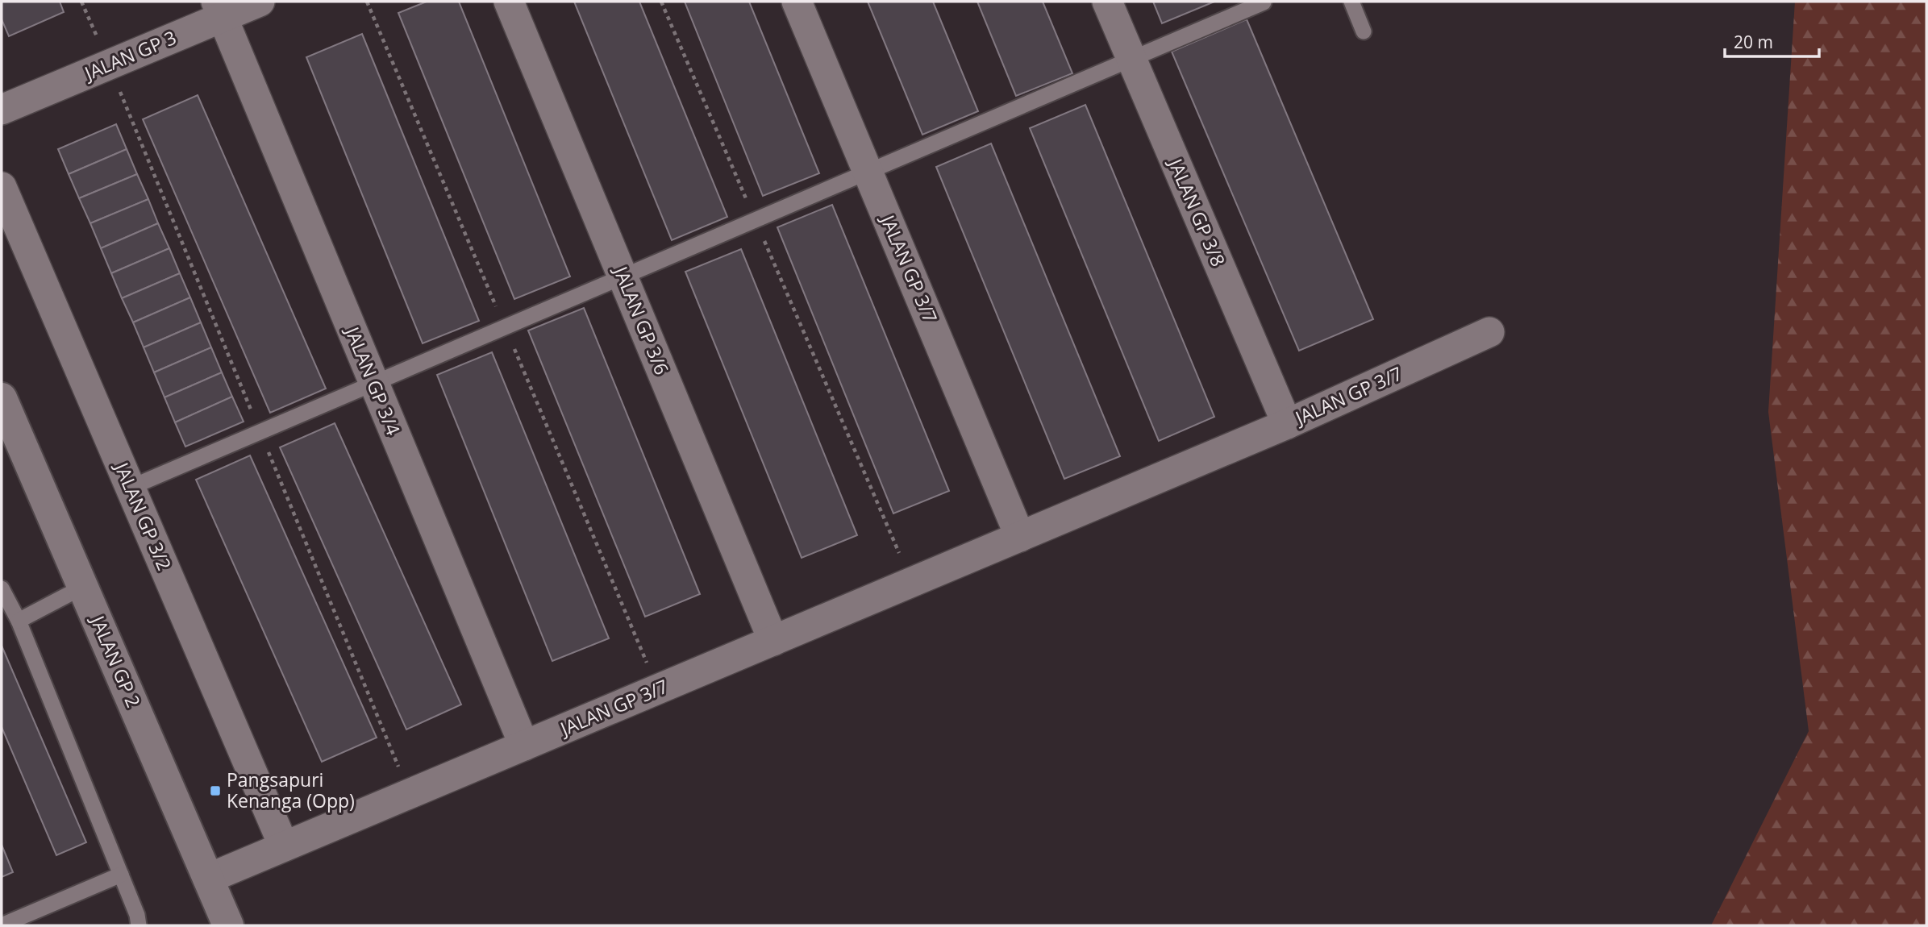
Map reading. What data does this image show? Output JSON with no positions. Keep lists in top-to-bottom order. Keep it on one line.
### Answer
{"streets":{"street":["JALAN GP 3","JALAN GP 3/8","JALAN GP 3/7","JALAN GP 3/6","JALAN GP 3/4","JALAN GP 3/2","JALAN GP 2"]},"crossings":[["JALAN GP 3","JALAN GP 3/4"],["JALAN GP 3/8","JALAN GP 3/7"],["JALAN GP 3/7","JALAN GP 3/6"],["JALAN GP 3/7","JALAN GP 3/4"],["JALAN GP 3/7","JALAN GP 3/2"],["JALAN GP 3/7","JALAN GP 2"]],"places":{"transit":["Pangsapuri Kenanga (Opp)"]},"scale_bar":"20 m"}
